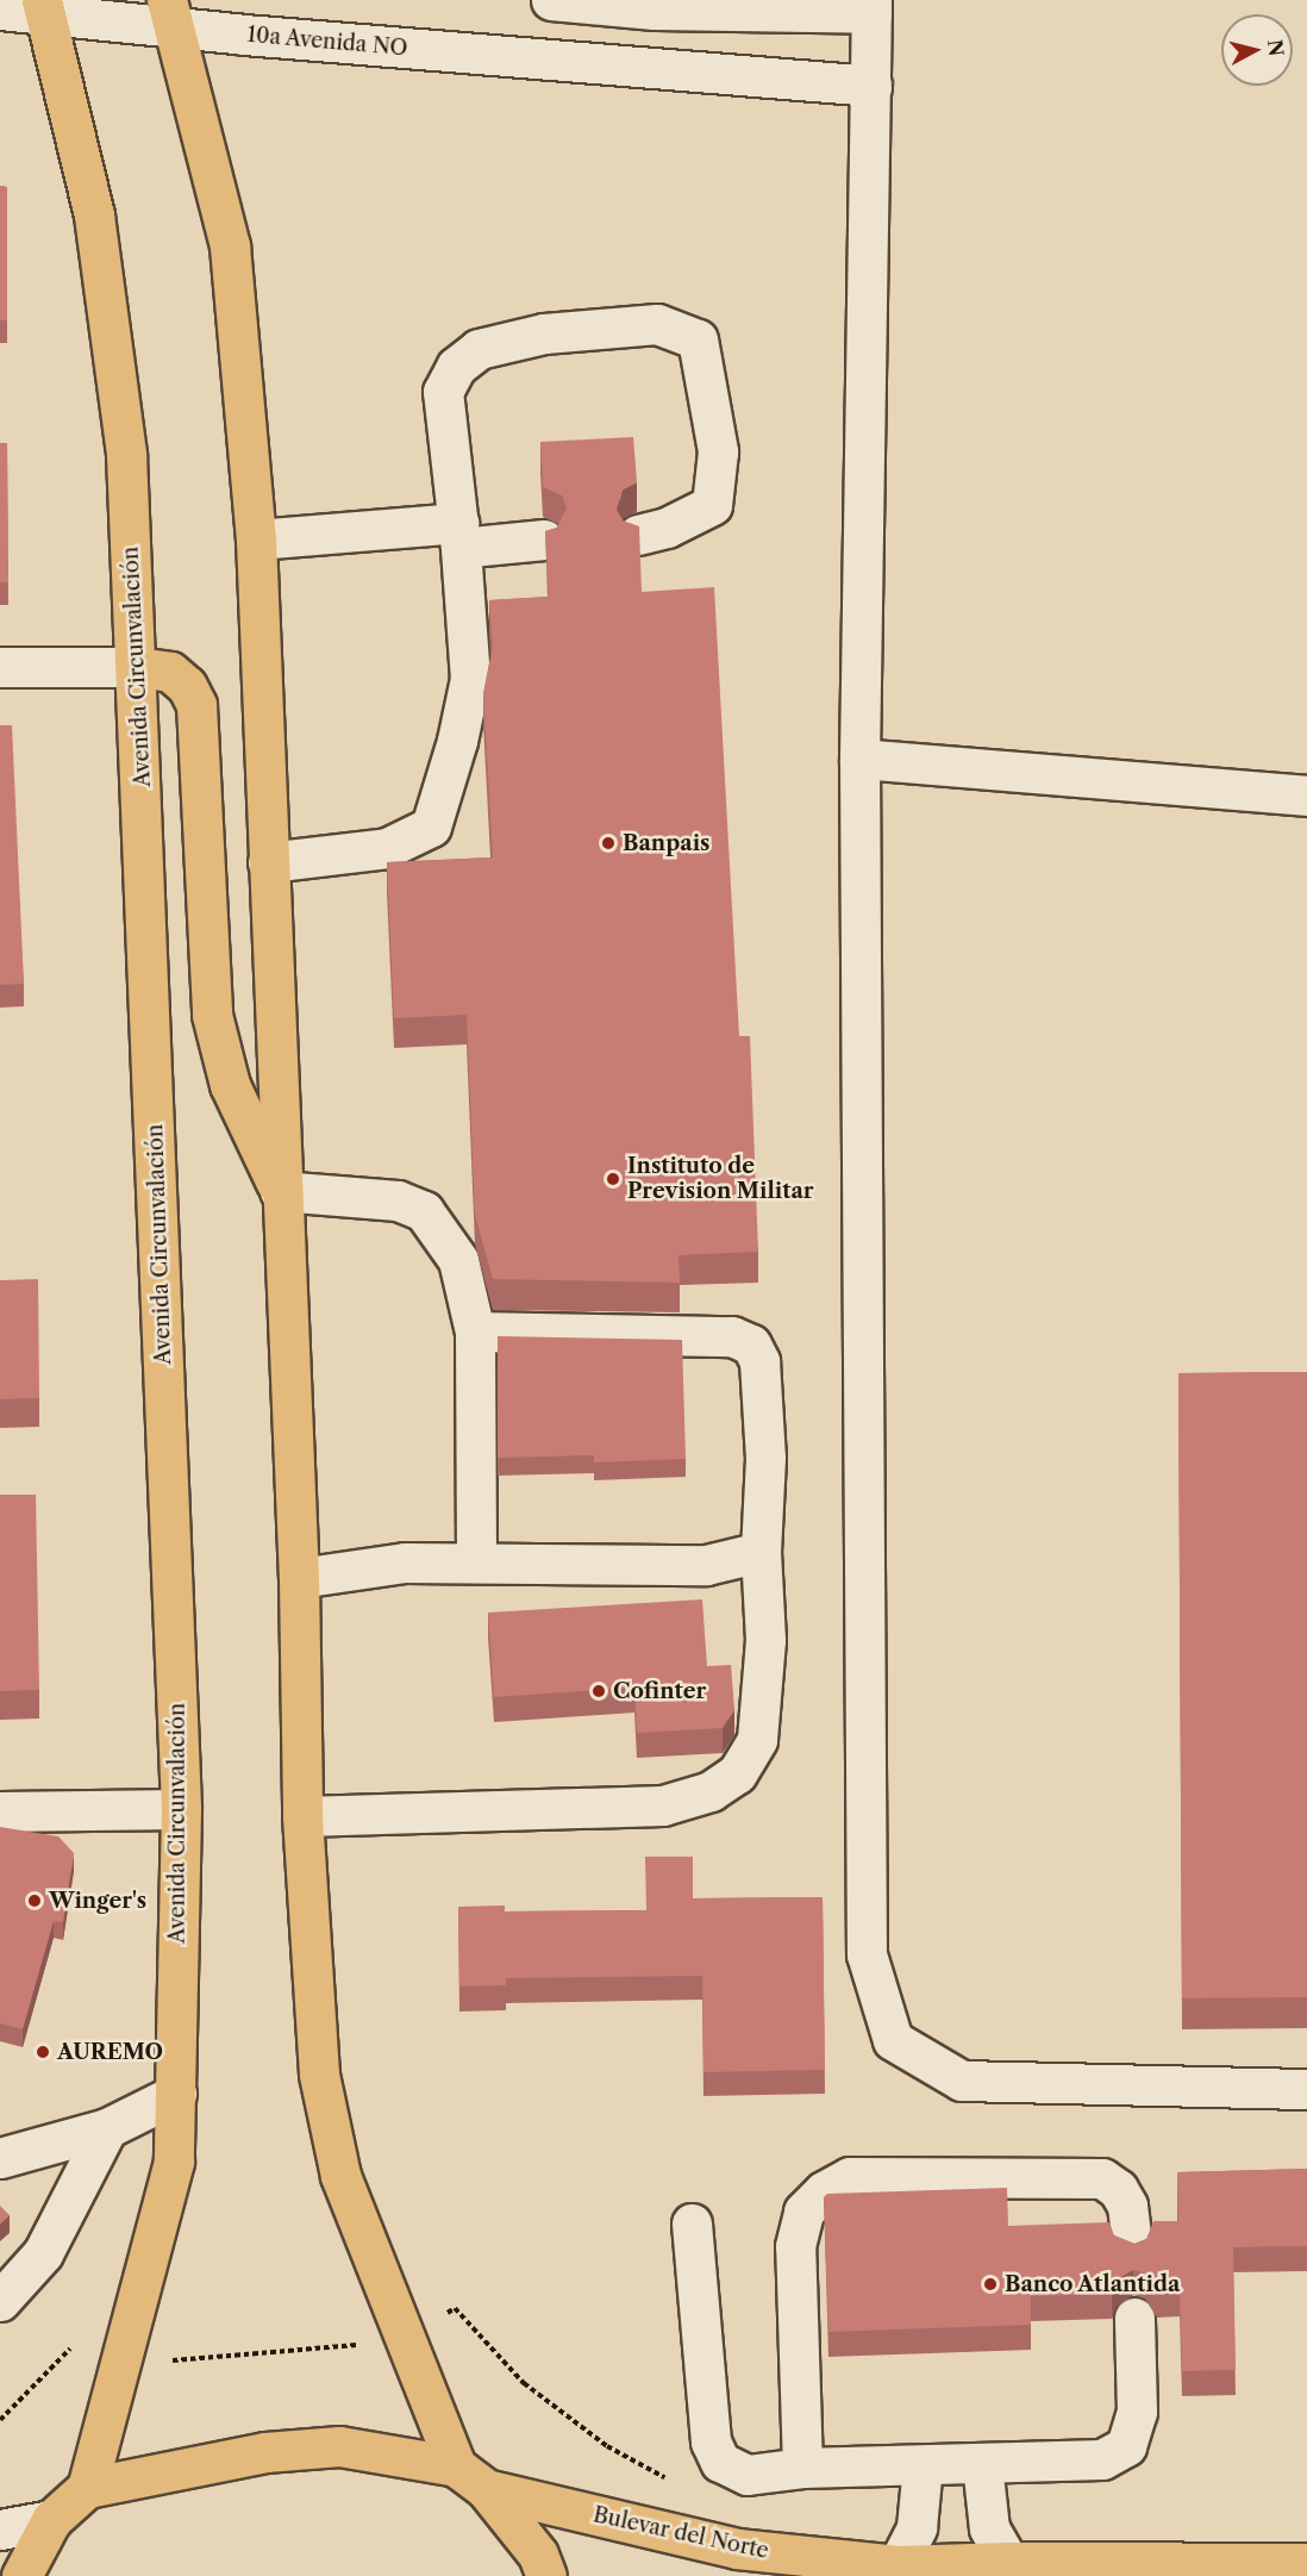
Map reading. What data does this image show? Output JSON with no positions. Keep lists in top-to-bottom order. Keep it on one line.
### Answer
{"streets":{"highway":["Avenida Circunvalación","Bulevar del Norte"],"street":["10a Avenida NO"]},"crossings":[["10a Avenida NO","Avenida Circunvalación"],["Avenida Circunvalación","Bulevar del Norte"]],"places":["Banpais","Instituto de Prevision Militar","Cofinter","Winger's","AUREMO","Banco Atlantida"],"north":"right"}
